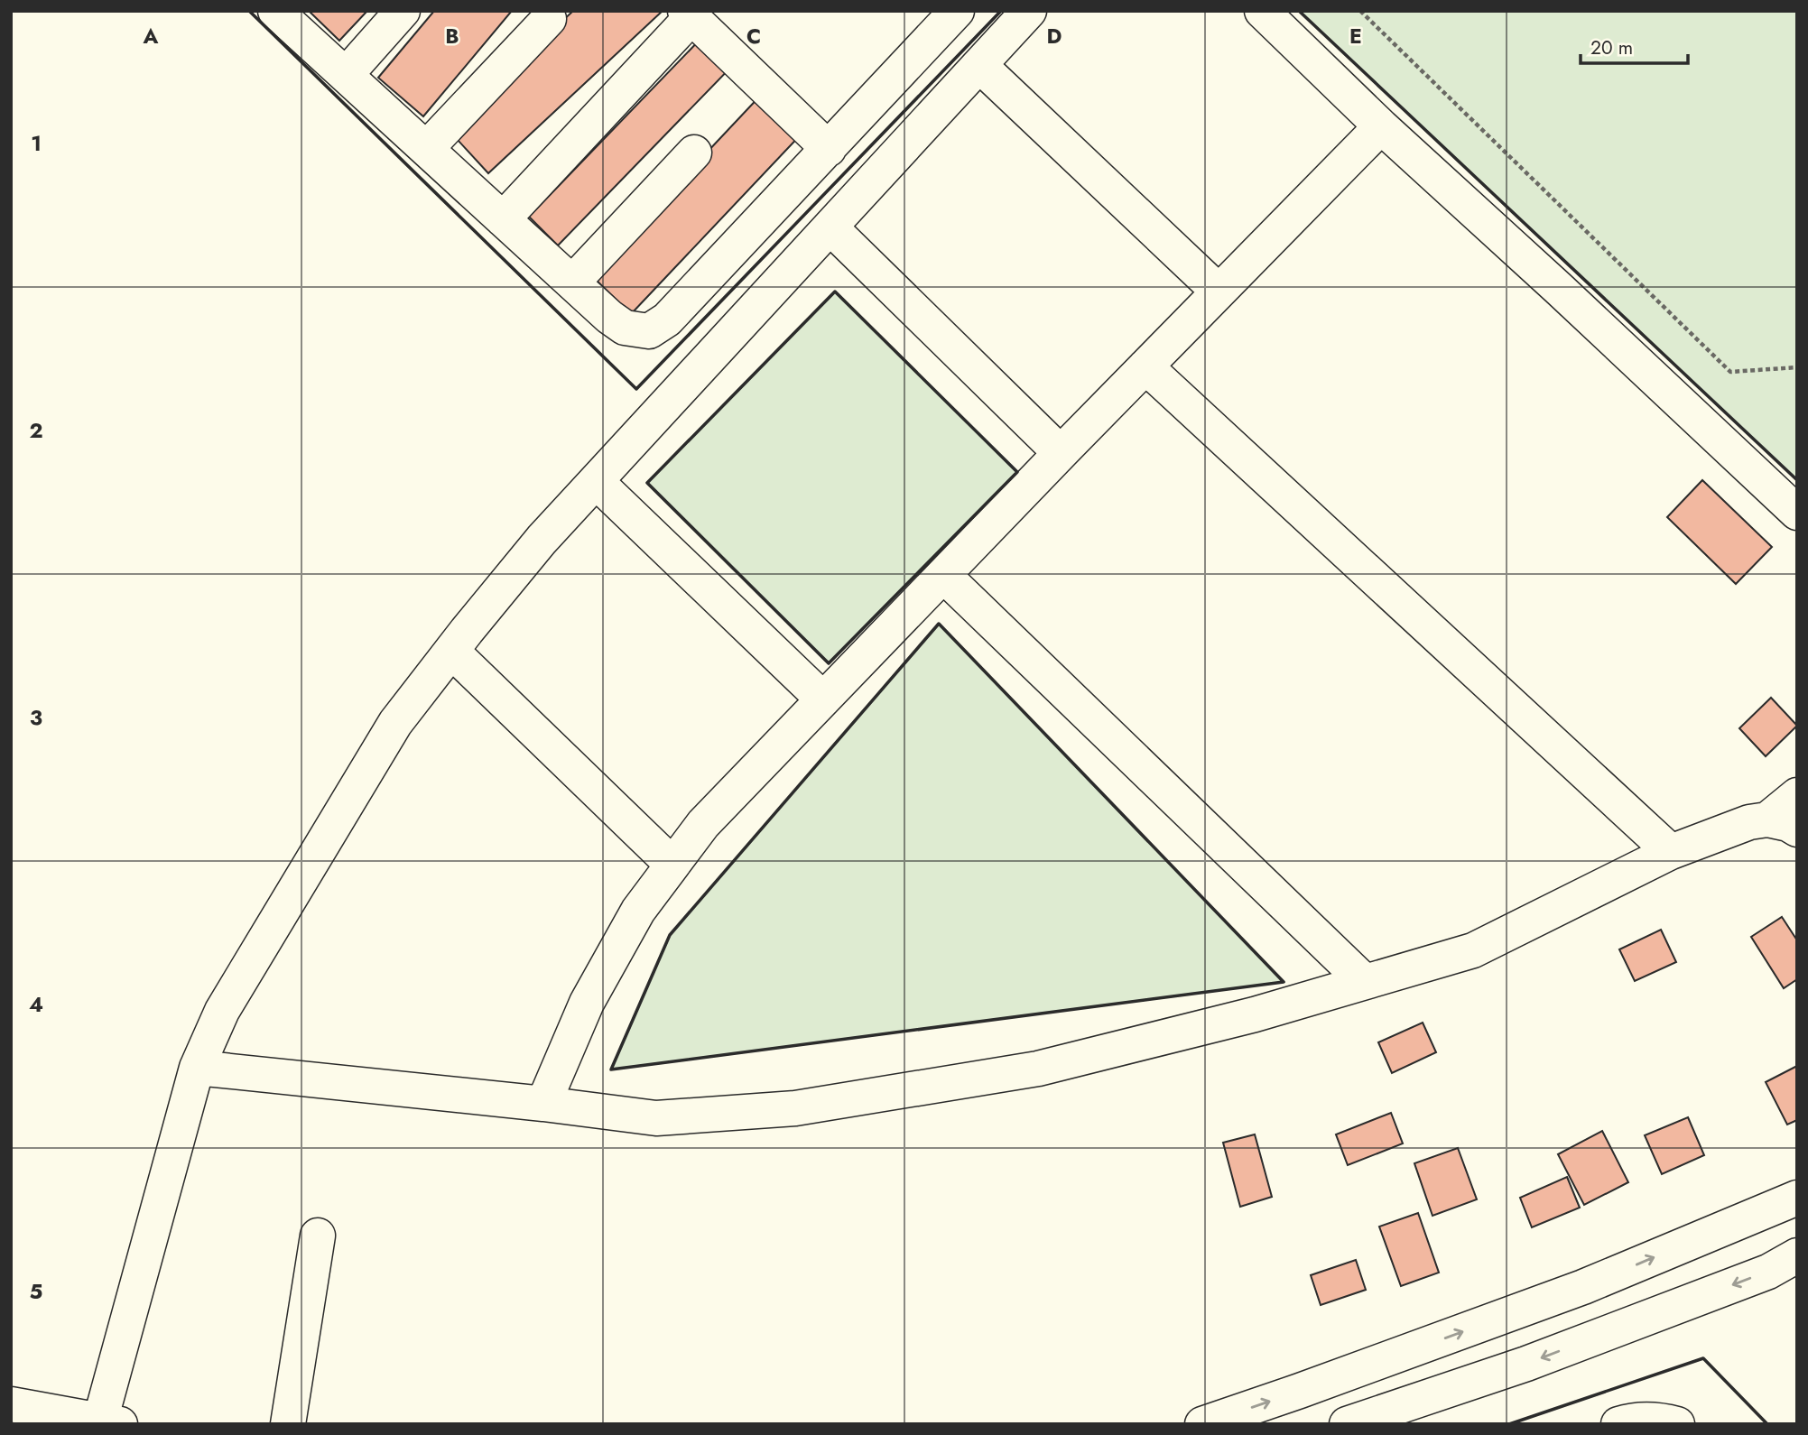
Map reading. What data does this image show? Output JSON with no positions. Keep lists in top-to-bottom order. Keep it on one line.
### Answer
{"scale_bar":"20 m","grid":{"columns":["A","B","C","D","E"],"rows":["1","2","3","4","5"]}}
